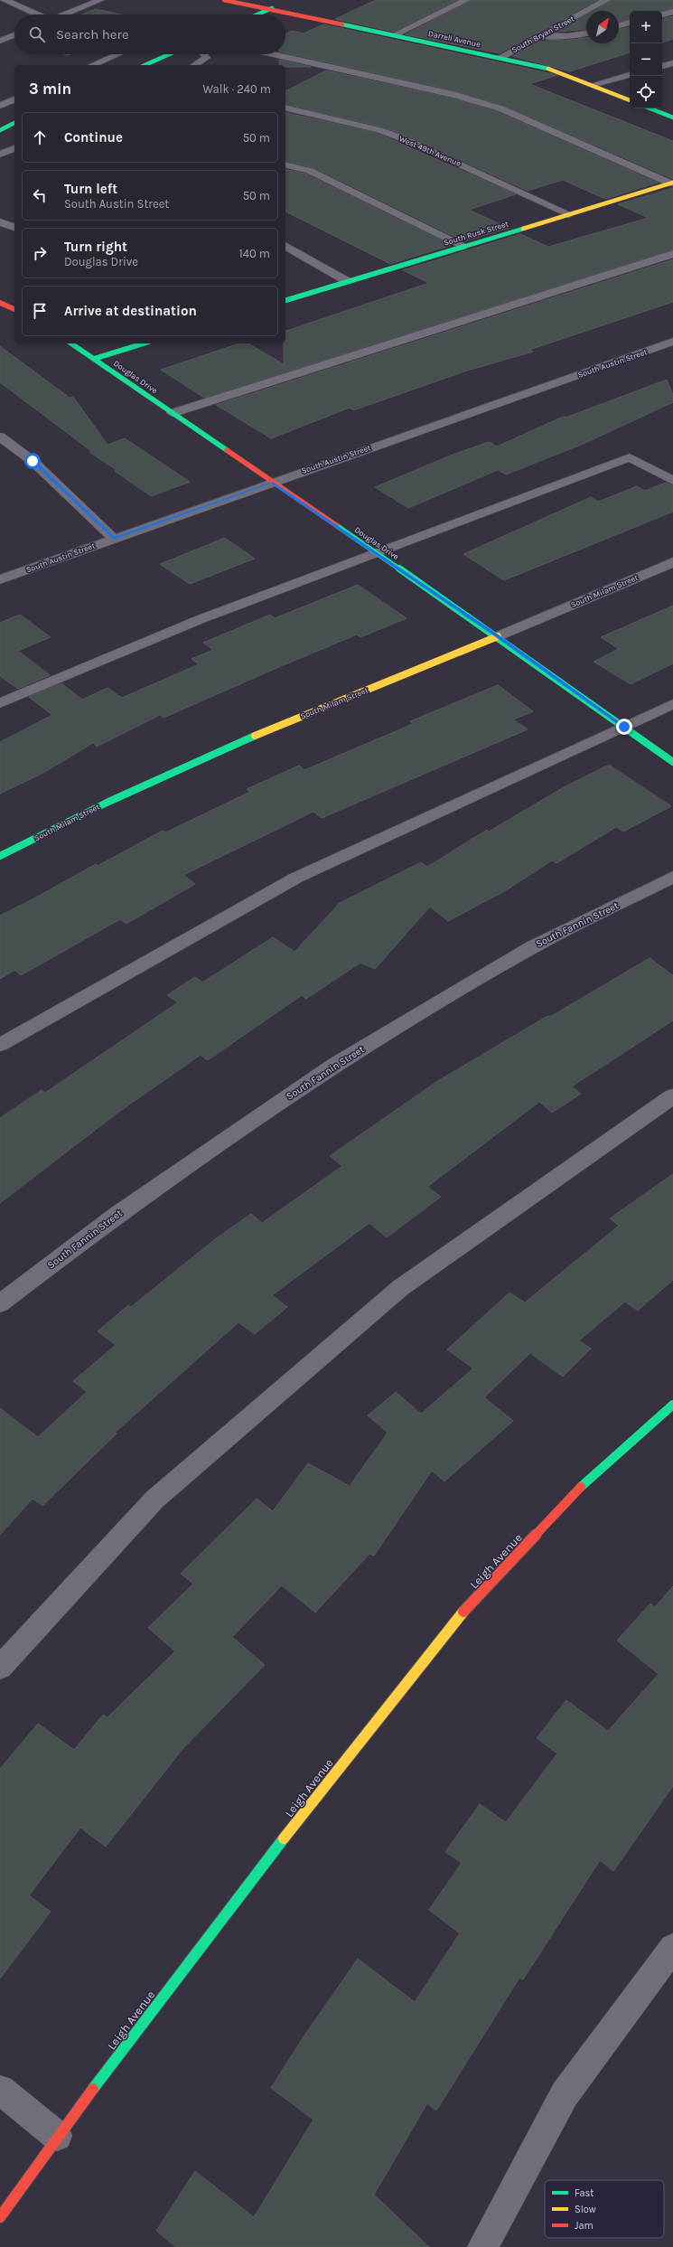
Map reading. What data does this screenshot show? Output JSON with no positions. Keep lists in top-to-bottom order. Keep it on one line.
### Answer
{"streets":{"street":["South Bryan Street","Darrell Avenue","West 49th Avenue","South Rusk Street","South Austin Street","Douglas Drive","South Milam Street","South Fannin Street","Leigh Avenue"]},"crossings":[["South Bryan Street","Darrell Avenue"],["West 49th Avenue","South Rusk Street"],["South Austin Street","Douglas Drive"],["Douglas Drive","South Milam Street"]],"legend":["Fast","Slow","Jam"],"north":"top right","page":{"map_buttons":["+","−"],"search":"Search here","heading":["3 min","Walk · 240 m"],"list":[["Continue","50 m"],["Turn left","South Austin Street","50 m"],["Turn right","Douglas Drive","140 m"],"Arrive at destination"]}}
